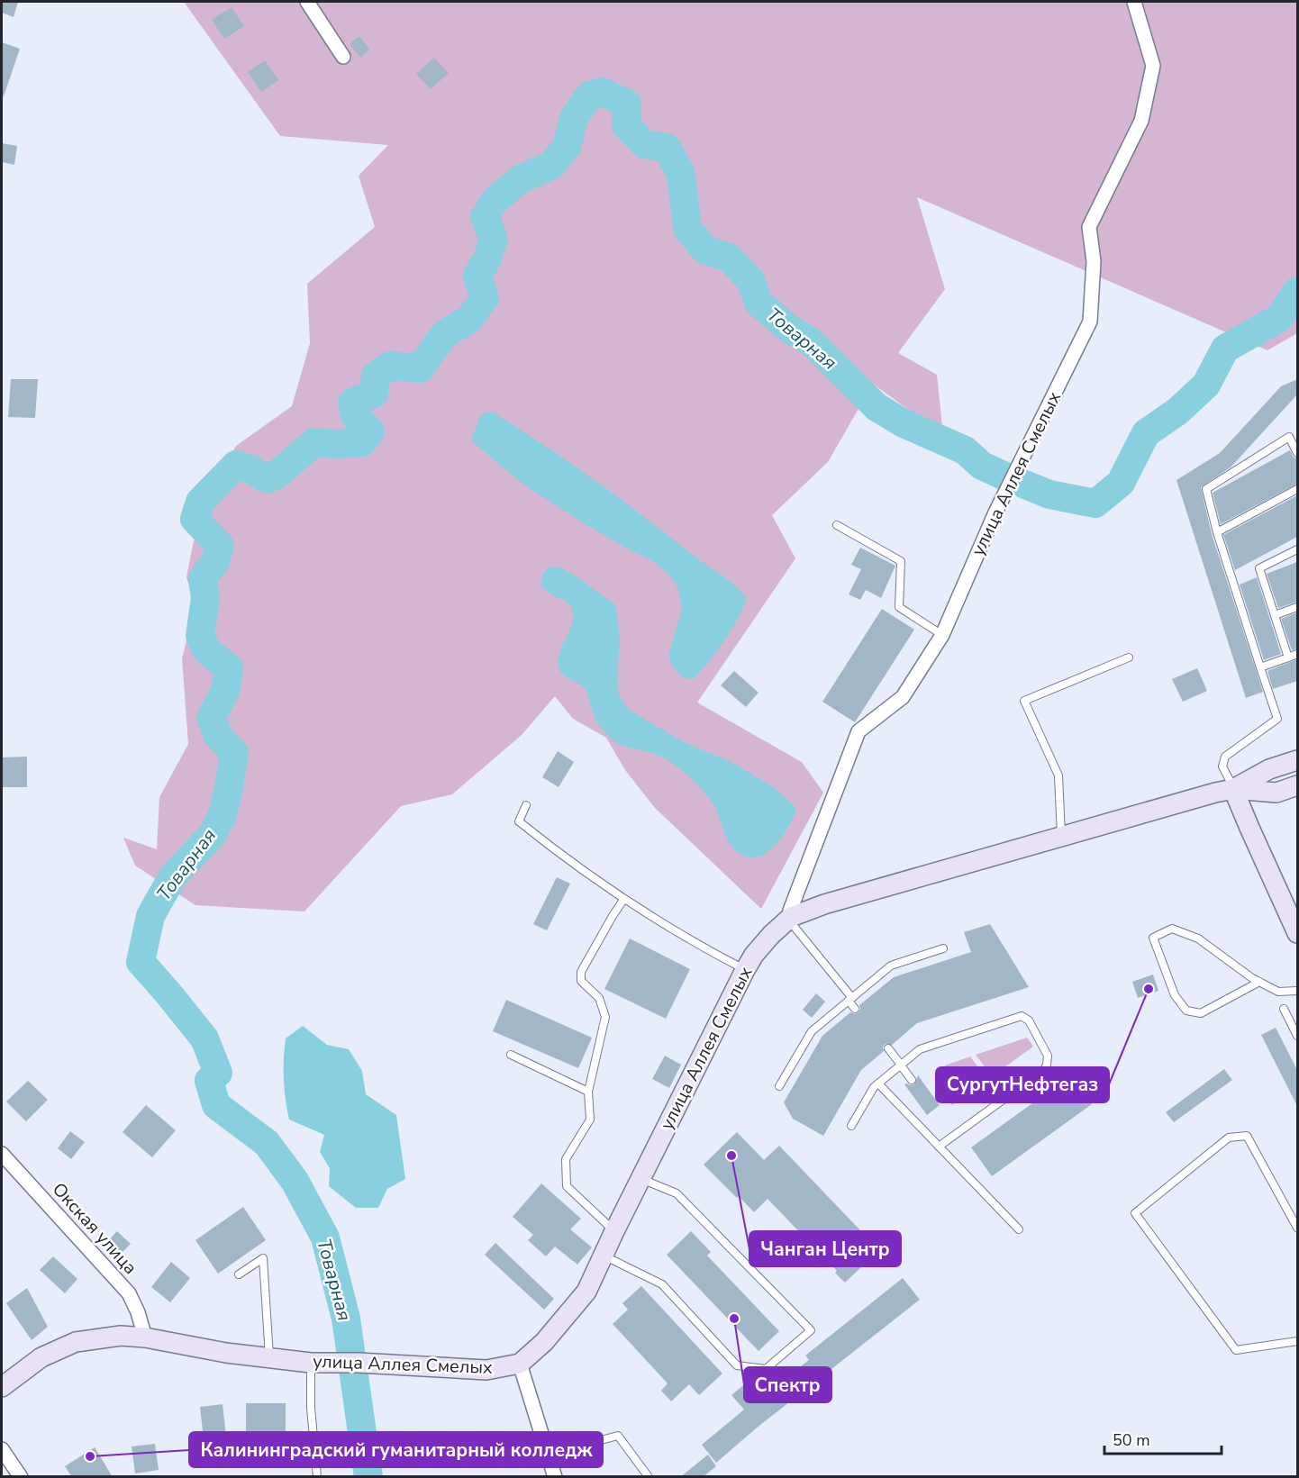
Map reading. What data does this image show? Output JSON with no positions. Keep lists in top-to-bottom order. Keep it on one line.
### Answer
{"streets":{"main road":["улица Аллея Смелых"],"street":["Окская улица"]},"crossings":[["улица Аллея Смелых","Окская улица"]],"water":["Товарная"],"places":["СургутНефтегаз","Чанган Центр","Спектр","Калининградский гуманитарный колледж"],"scale_bar":"50 m"}
